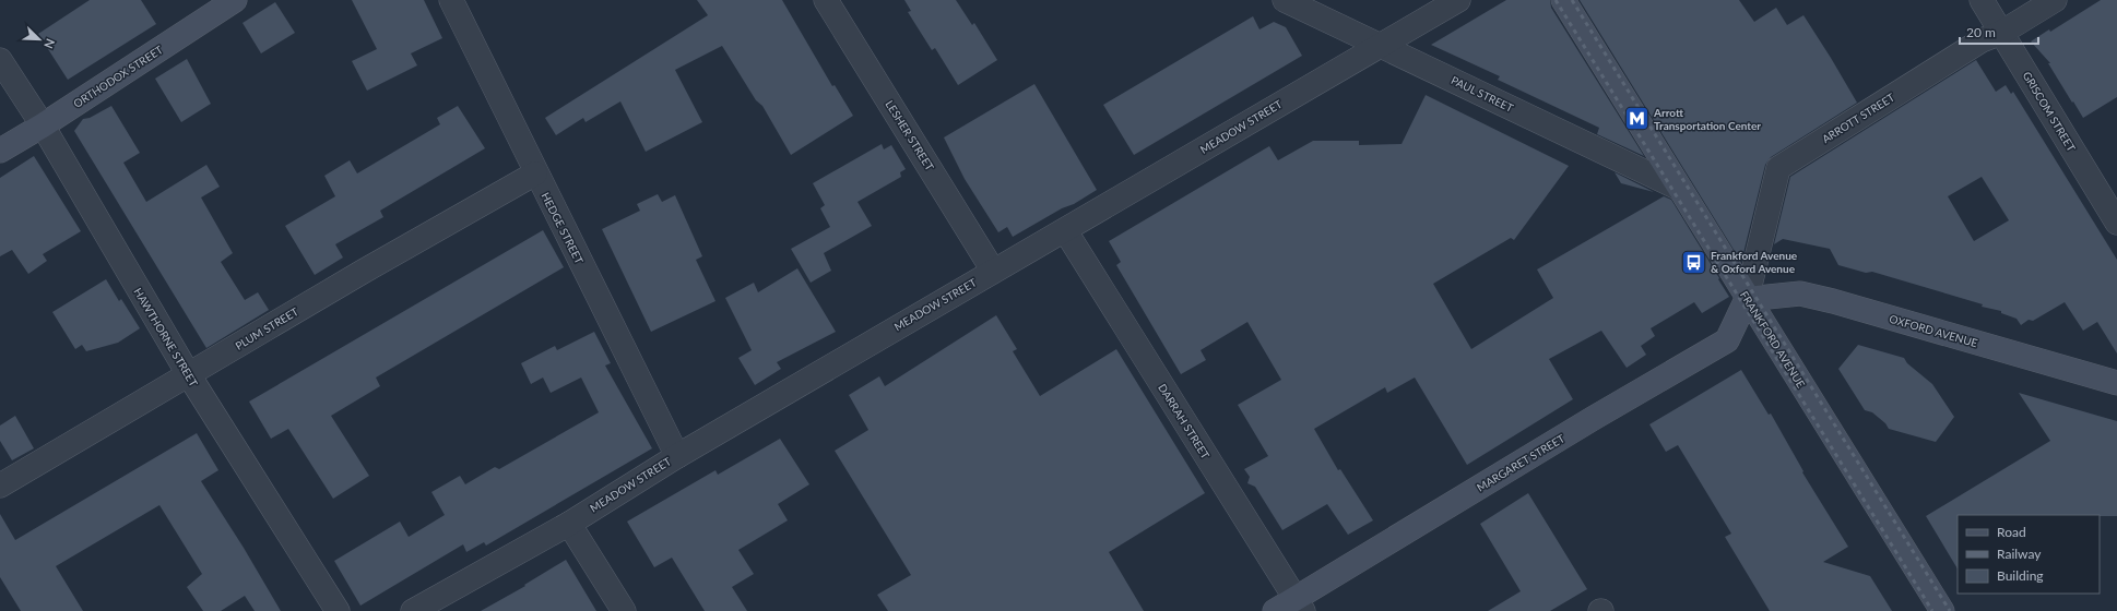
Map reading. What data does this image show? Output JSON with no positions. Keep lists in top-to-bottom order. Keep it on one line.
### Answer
{"streets":{"street":["ORTHODOX STREET","PAUL STREET","GRISCOM STREET","ARROTT STREET","MEADOW STREET","LESHER STREET","HEDGE STREET","PLUM STREET","OXFORD AVENUE","HAWTHORNE STREET","FRANKFORD AVENUE","DARRAH STREET","MARGARET STREET"]},"crossings":[["ORTHODOX STREET","HAWTHORNE STREET"],["PAUL STREET","MEADOW STREET"],["PAUL STREET","FRANKFORD AVENUE"],["GRISCOM STREET","ARROTT STREET"],["ARROTT STREET","OXFORD AVENUE"],["ARROTT STREET","FRANKFORD AVENUE"],["ARROTT STREET","MARGARET STREET"],["MEADOW STREET","LESHER STREET"],["MEADOW STREET","HEDGE STREET"],["MEADOW STREET","DARRAH STREET"],["HEDGE STREET","PLUM STREET"],["PLUM STREET","HAWTHORNE STREET"],["OXFORD AVENUE","FRANKFORD AVENUE"],["OXFORD AVENUE","MARGARET STREET"],["FRANKFORD AVENUE","MARGARET STREET"],["DARRAH STREET","MARGARET STREET"]],"places":{"metro station":["Arrott Transportation Center"],"bus stop":["Frankford Avenue & Oxford Avenue"]},"legend":["Road","Railway","Building"],"scale_bar":"20 m","north":"bottom right"}
